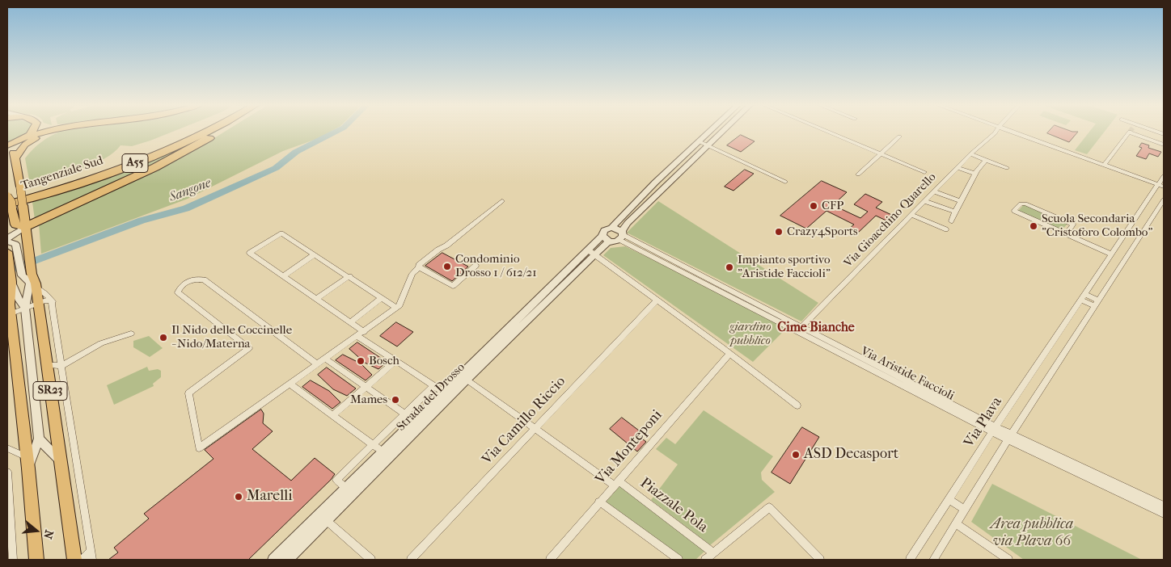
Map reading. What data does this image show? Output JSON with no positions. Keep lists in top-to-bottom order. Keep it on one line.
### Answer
{"streets":{"highway":["A55","Tangenziale Sud"],"main road":["SR23"],"street":["Via Gioacchino Quarello","Via Aristide Faccioli","Strada del Drosso","Via Camillo Riccio","Via Plava","Via Monteponi","Piazzale Pola"]},"crossings":[["Via Gioacchino Quarello","Via Aristide Faccioli"],["Via Aristide Faccioli","Strada del Drosso"],["Via Aristide Faccioli","Via Plava"],["Strada del Drosso","Piazzale Pola"],["Via Camillo Riccio","Piazzale Pola"],["Via Monteponi","Piazzale Pola"]],"districts":["Cime Bianche"],"water":["Sangone"],"parks":["giardino pubblico","Area pubblica via Plava 66"],"places":["CFP","Scuola Secondaria \"Cristoforo Colombo\"","Crazy4Sports","Condominio Drosso 1 / 612/21","Impianto sportivo \"Aristide Faccioli\"","Il Nido delle Coccinelle - Nido/Materna","Bosch","Mames","ASD Decasport","Marelli"],"north":"right"}
